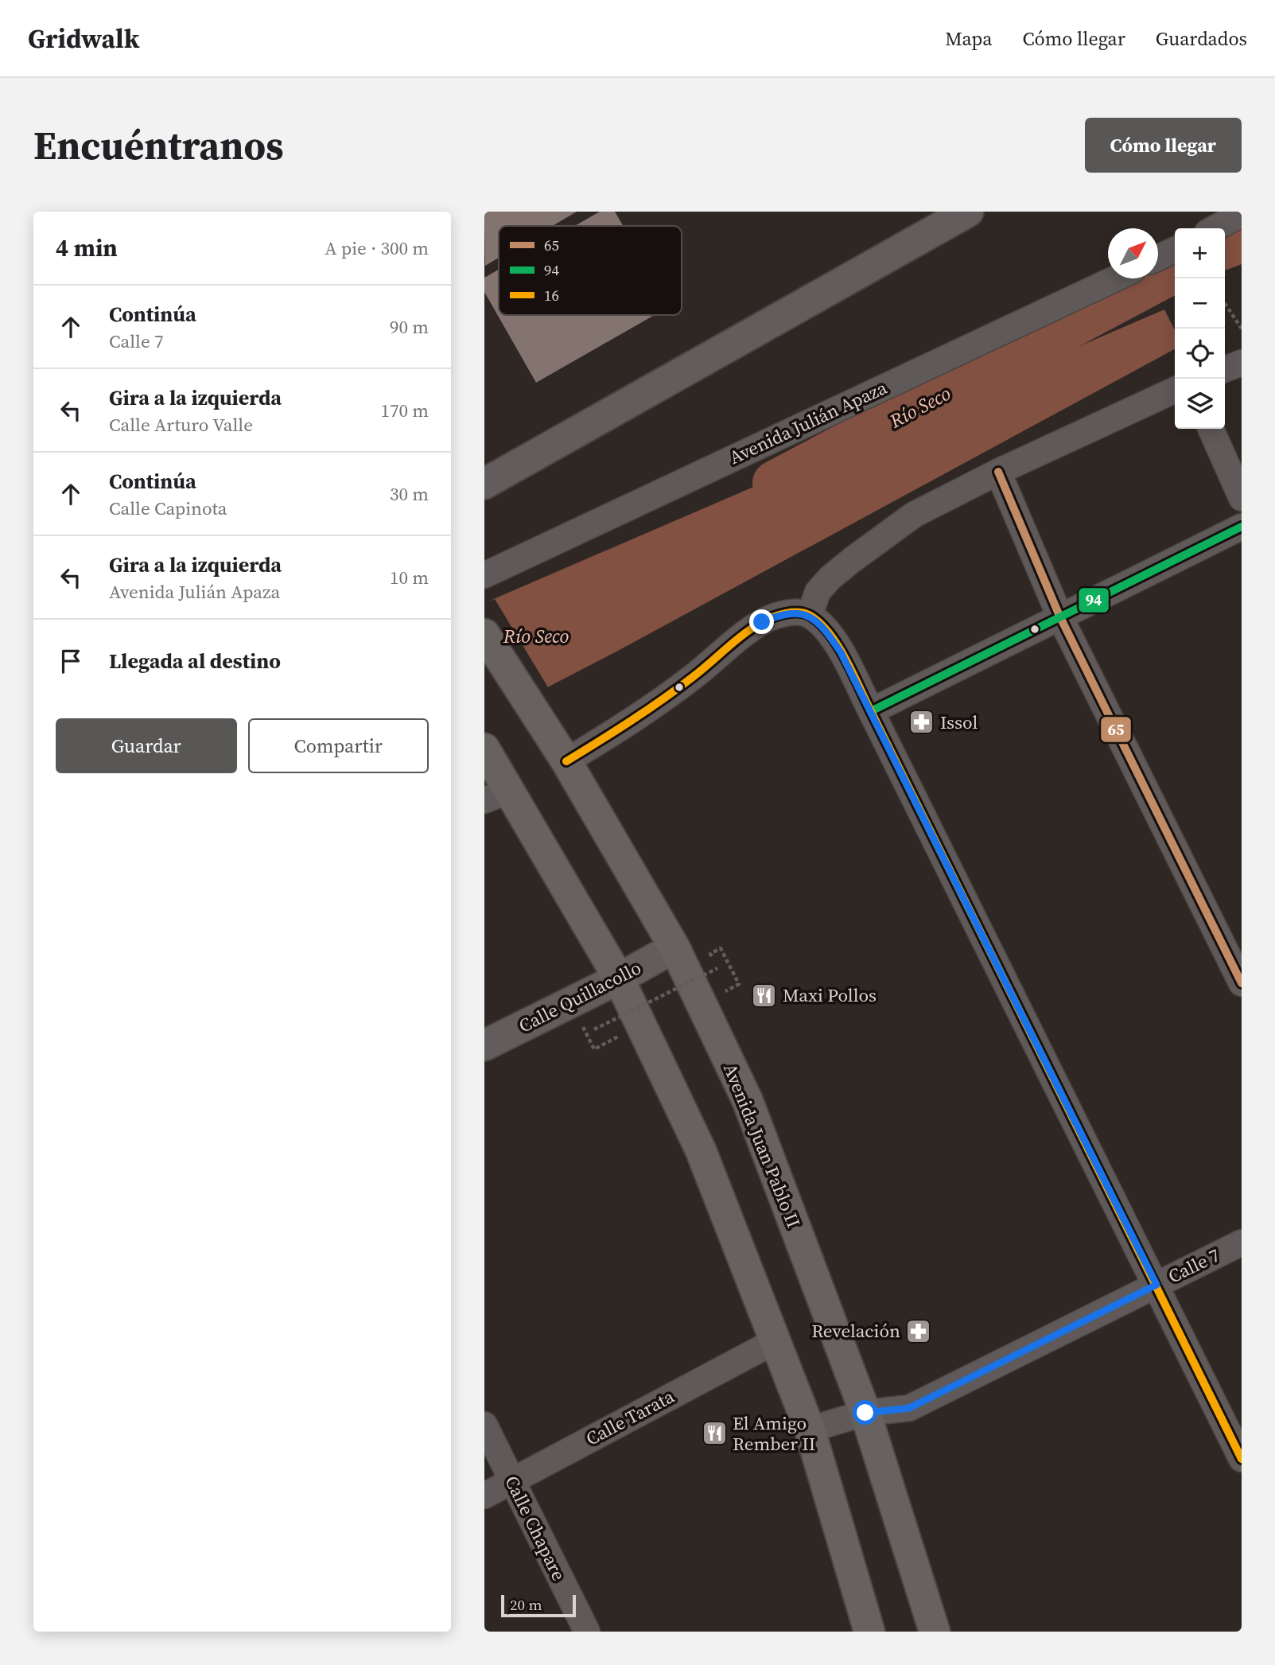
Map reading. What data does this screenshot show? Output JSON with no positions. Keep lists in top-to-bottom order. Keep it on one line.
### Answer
{"streets":{"highway":["Avenida Juan Pablo II"],"street":["Avenida Julián Apaza","Calle Quillacollo","Calle 7","Calle Tarata","Calle Chapare"]},"crossings":[["Calle Quillacollo","Avenida Juan Pablo II"],["Avenida Juan Pablo II","Calle 7"],["Calle Tarata","Calle Chapare"]],"water":["Río Seco"],"places":{"pharmacy":["Issol","Revelación"],"restaurant":["Maxi Pollos","El Amigo Rember II"]},"lines":["transit line 65","transit line 94","transit line 16"],"legend":["65","94","16"],"scale_bar":"20 m","north":"top right","page":{"header":"Gridwalk","nav":["Mapa","Cómo llegar","Guardados"],"buttons":["Cómo llegar",["Guardar","Compartir"]],"title":"Encuéntranos","heading":["4 min","A pie · 300 m"],"map_buttons":["+","−"],"list":[["Continúa","Calle 7","90 m"],["Gira a la izquierda","Calle Arturo Valle","170 m"],["Continúa","Calle Capinota","30 m"],["Gira a la izquierda","Avenida Julián Apaza","10 m"],"Llegada al destino"],"scale":"20 m"}}
